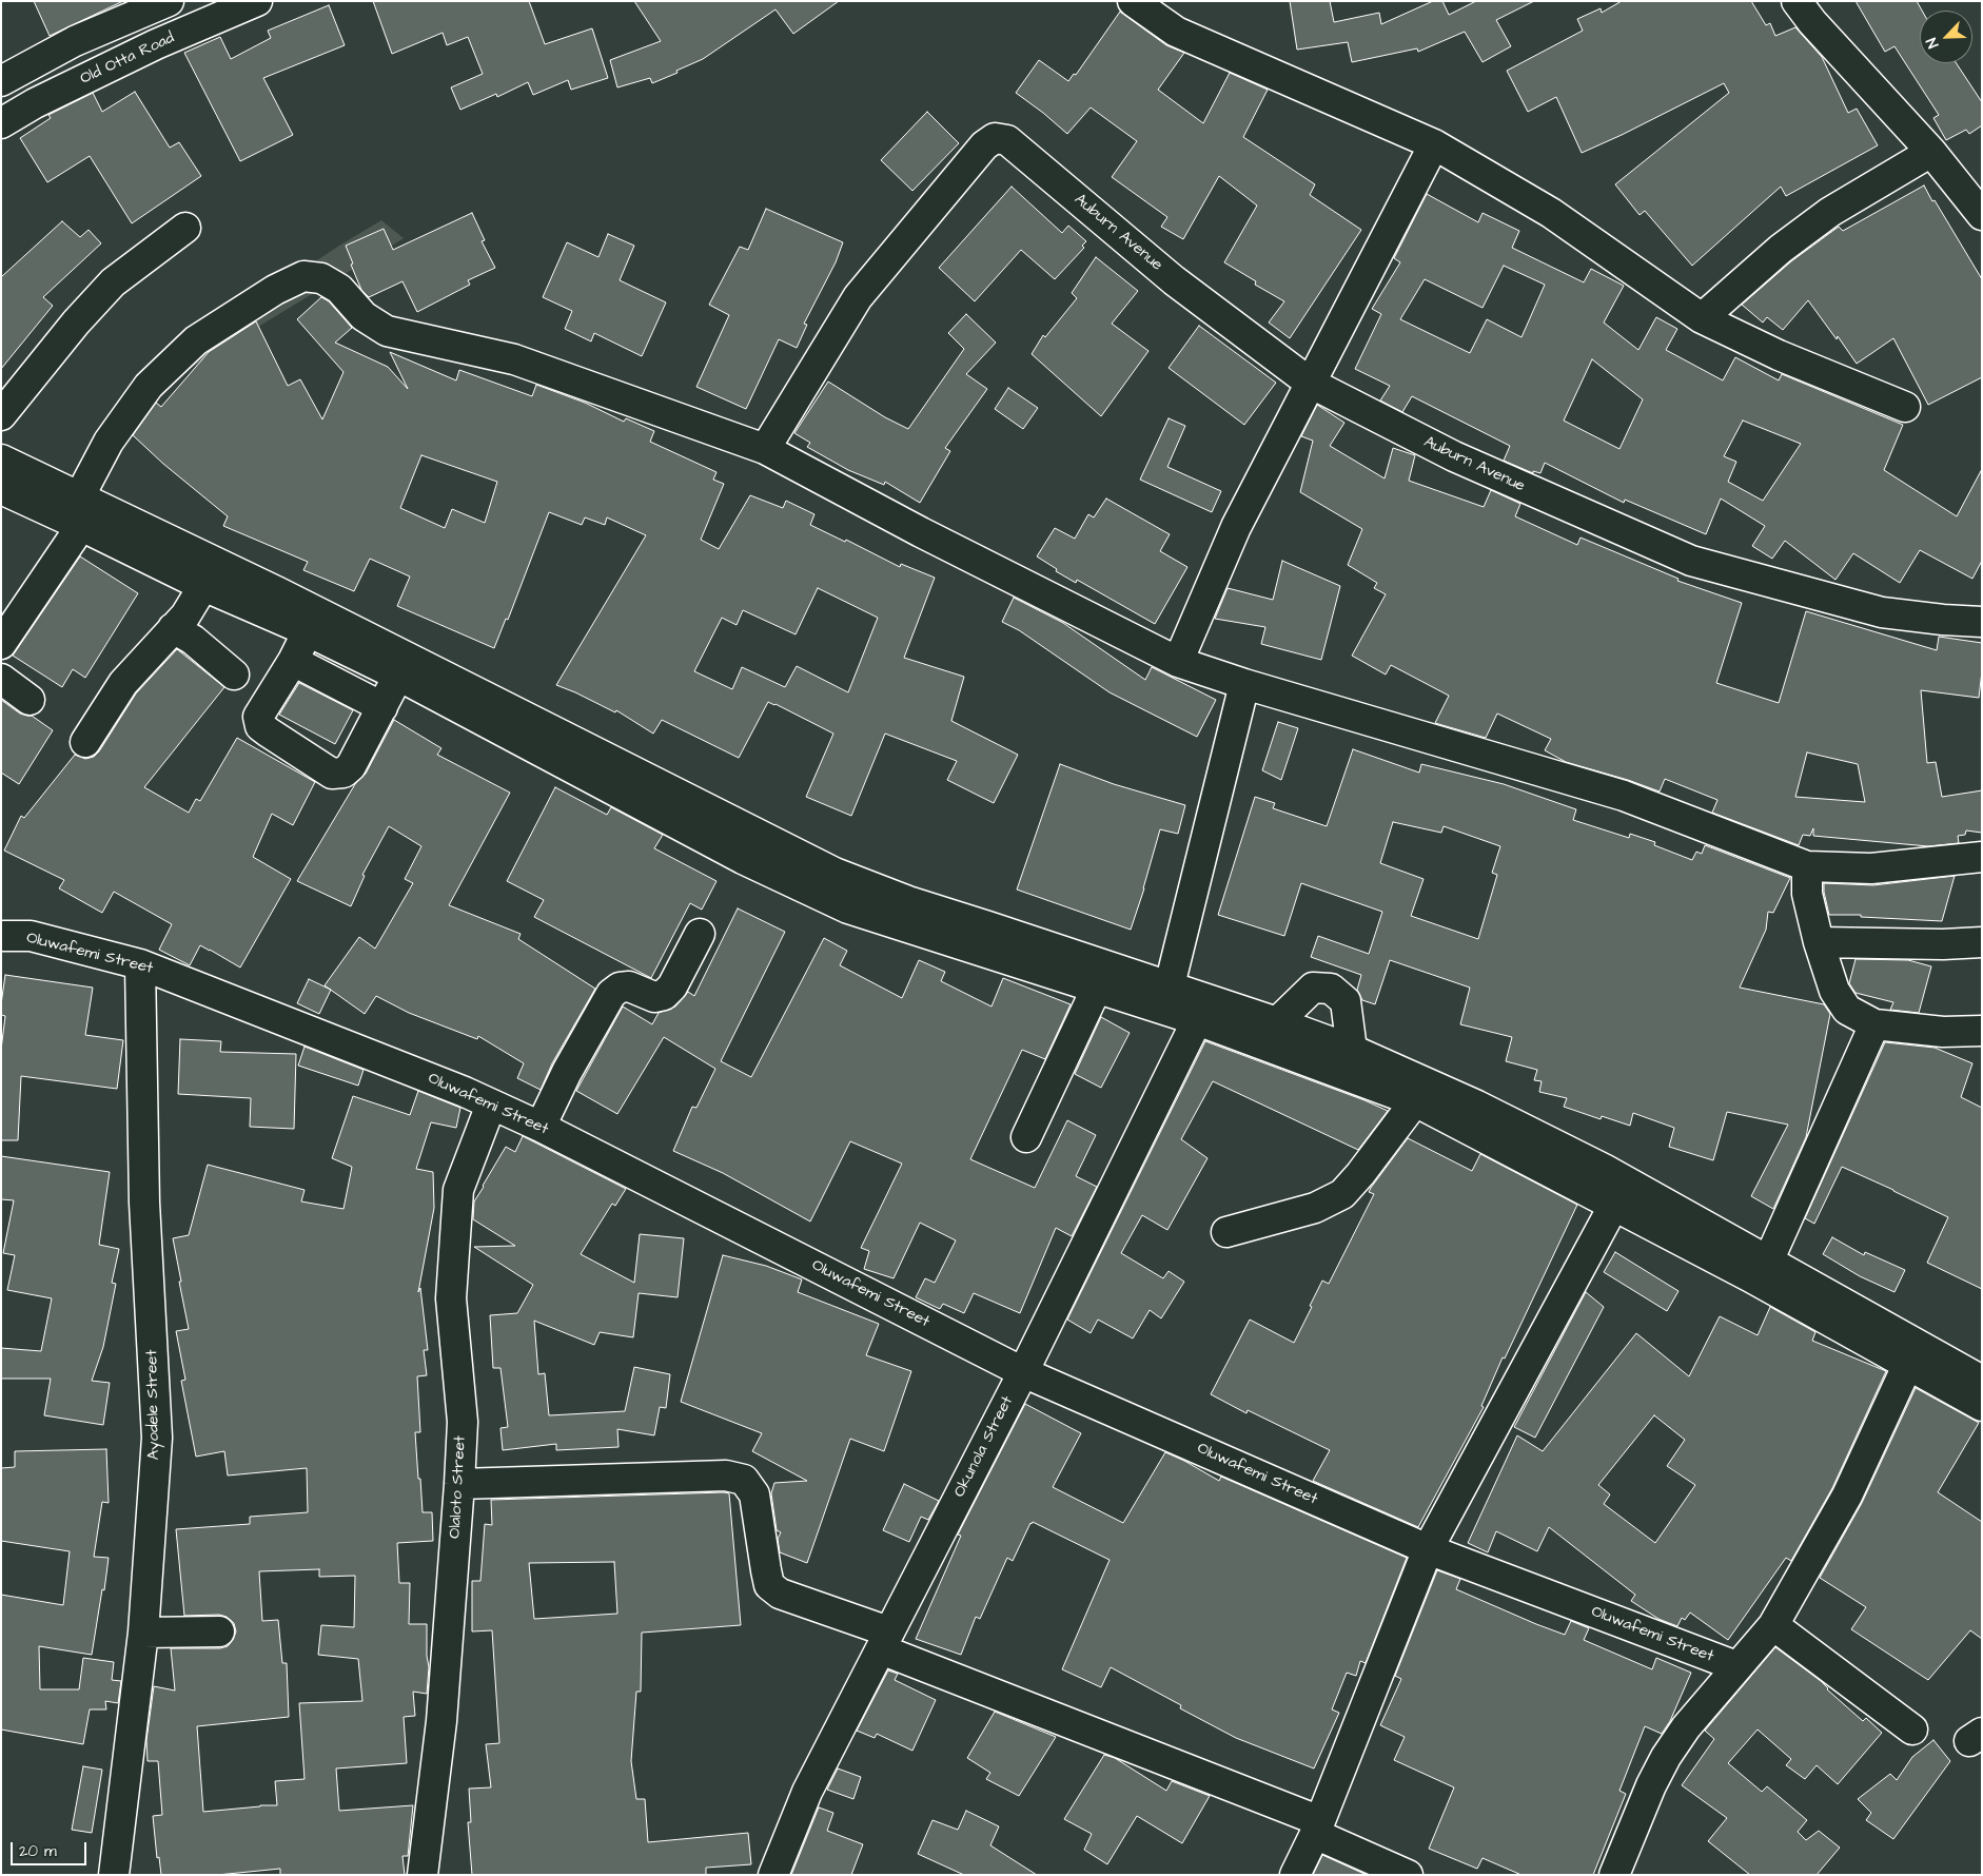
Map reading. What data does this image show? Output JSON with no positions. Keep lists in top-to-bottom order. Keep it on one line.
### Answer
{"streets":{"street":["Old Otta Road","Auburn Avenue","Oluwafemi Street","Ayodele Street","Okunola Street","Olaloto Street"]},"crossings":[["Oluwafemi Street","Ayodele Street"],["Oluwafemi Street","Okunola Street"],["Oluwafemi Street","Olaloto Street"]],"scale_bar":"20 m","north":"bottom left"}
